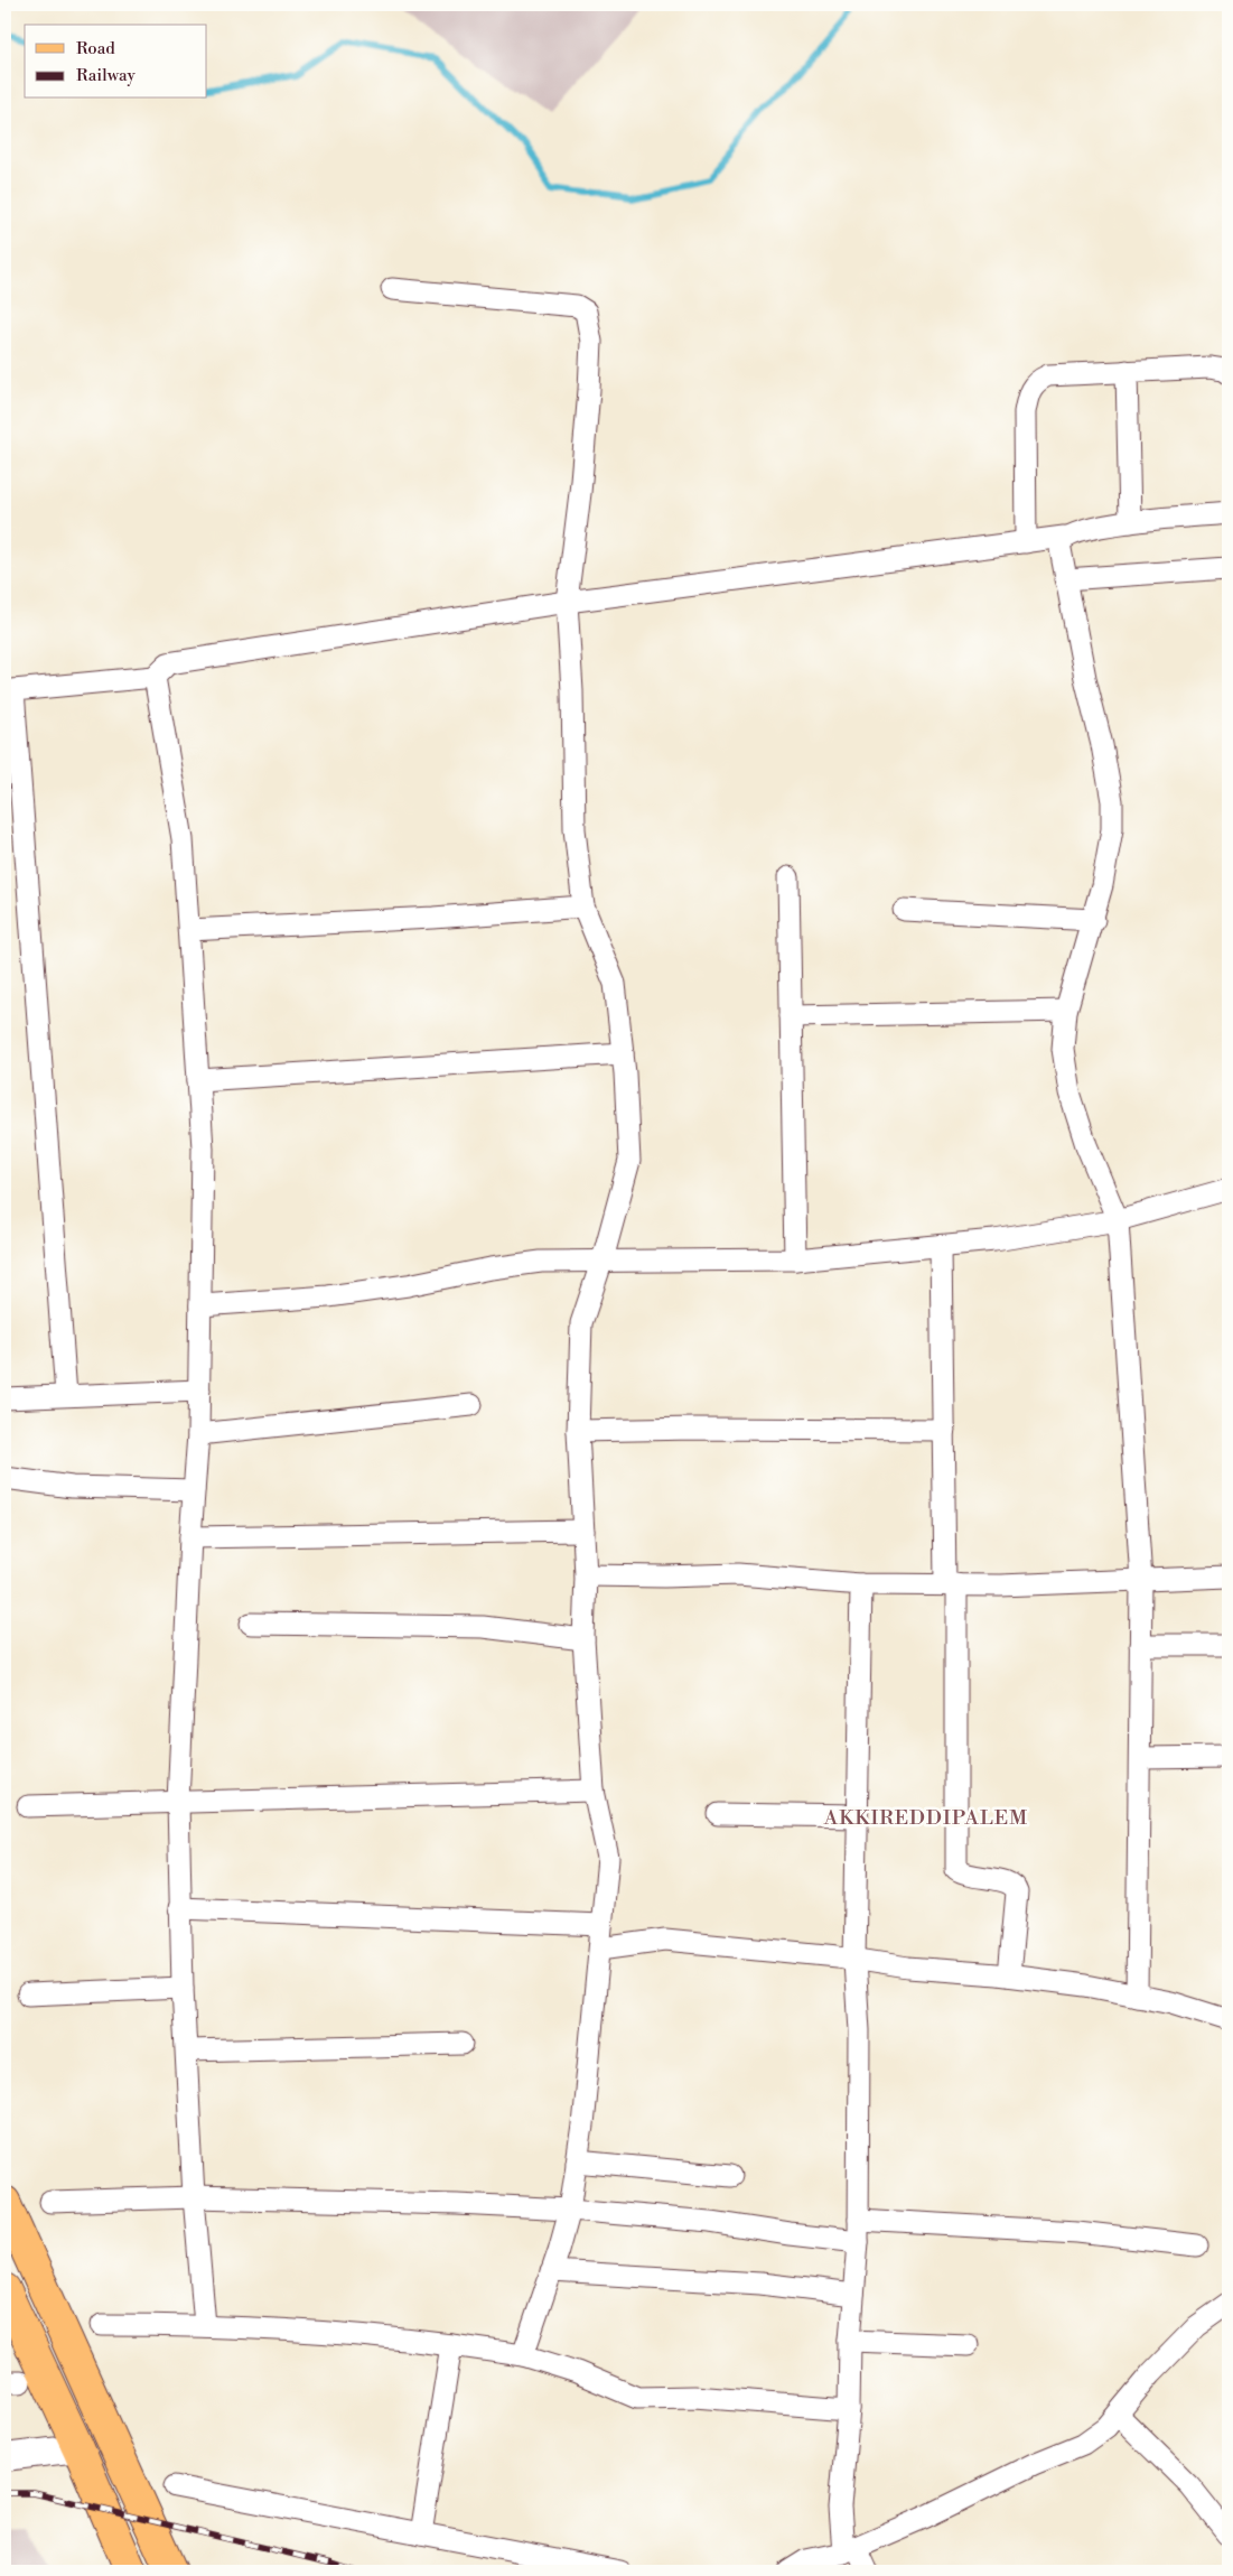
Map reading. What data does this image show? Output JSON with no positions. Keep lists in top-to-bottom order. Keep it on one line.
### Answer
{"districts":["AKKIREDDIPALEM"],"legend":["Road","Railway"]}
